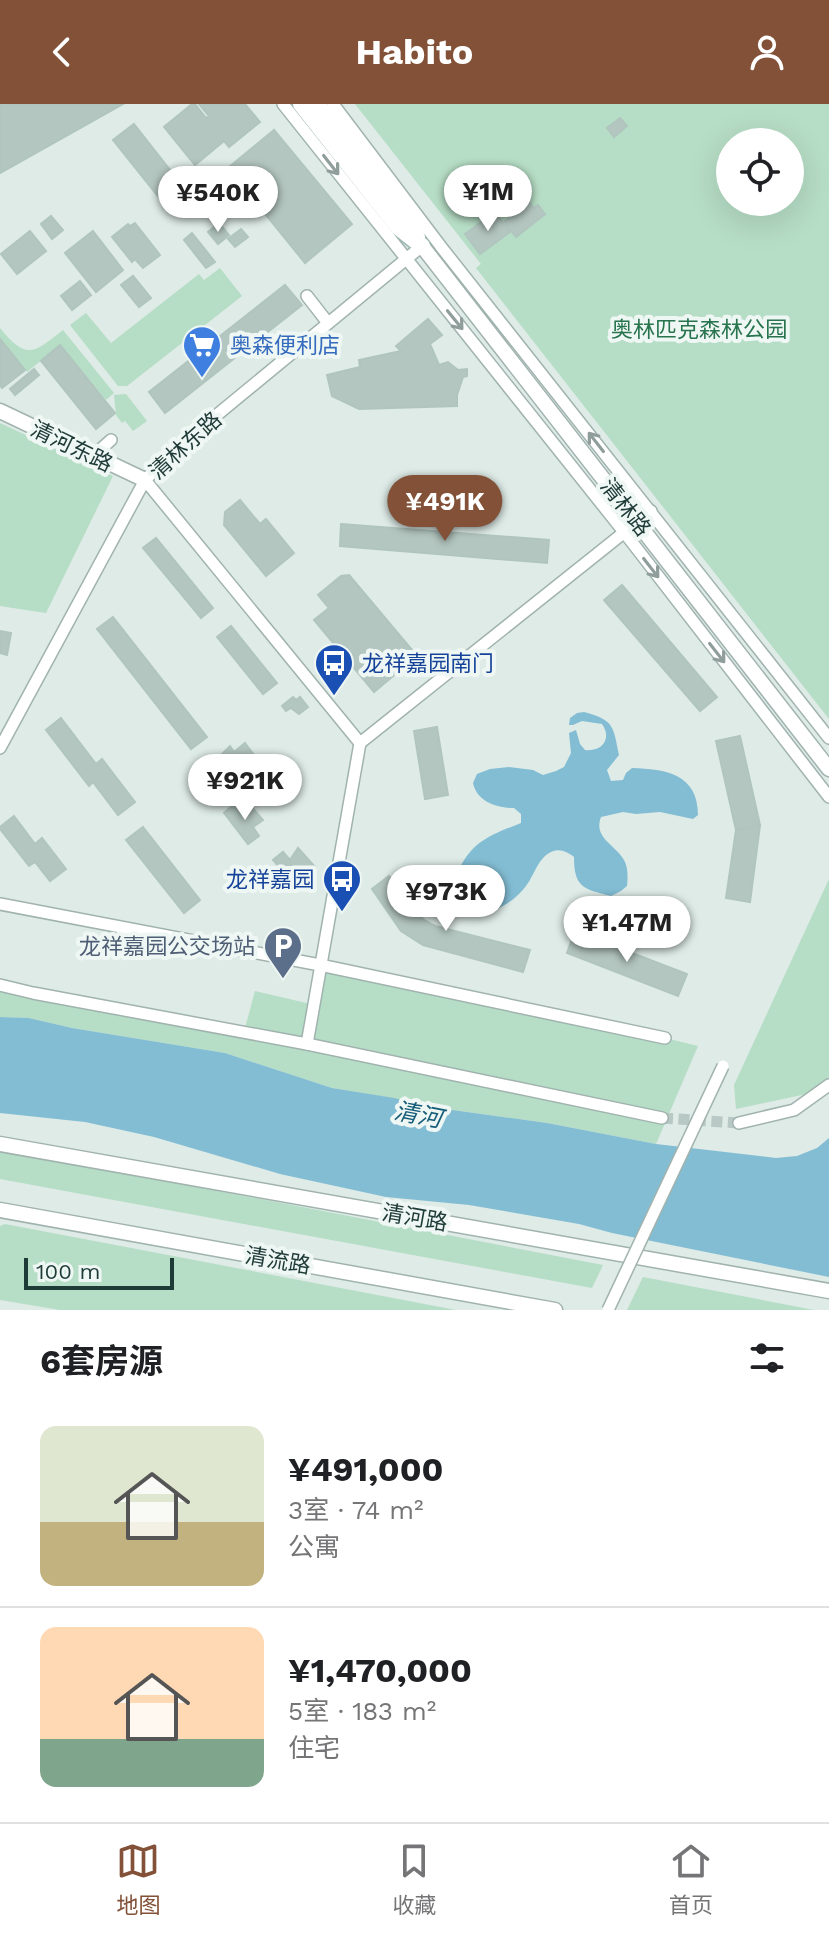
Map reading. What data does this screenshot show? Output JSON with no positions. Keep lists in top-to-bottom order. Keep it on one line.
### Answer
{"streets":{"street":["清林东路","清河东路","清林路","清河路","清流路"]},"crossings":[["清林东路","清河东路"],["清林东路","清林路"]],"water":["清河"],"parks":["奥林匹克森林公园"],"places":{"supermarket":["奥森便利店"],"bus stop":["龙祥嘉园南门","龙祥嘉园"],"parking":["龙祥嘉园公交场站"]},"scale_bar":"100 m","page":{"header":"Habito","price":["¥1M","¥540K","¥491K","¥921K","¥973K","¥1.47M"],"scale":"100 m","heading":"6套房源","list":[{"name":"¥491,000","note":"3室 · 74 m² · 公寓"},{"name":"¥1,470,000","note":"5室 · 183 m² · 住宅"}],"tabs":["地图","收藏","首页"]}}
